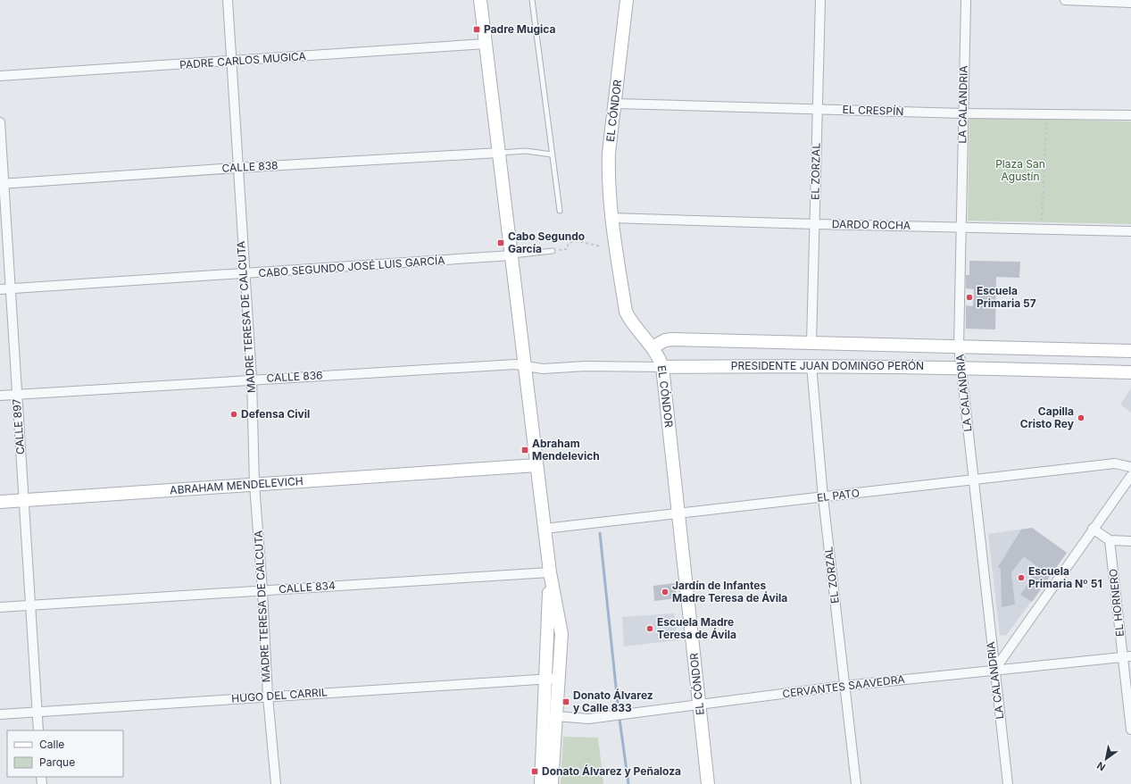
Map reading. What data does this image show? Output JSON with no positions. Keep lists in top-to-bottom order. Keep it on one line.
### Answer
{"streets":{"main road":["EL CÓNDOR","PRESIDENTE JUAN DOMINGO PERÓN","ABRAHAM MENDELEVICH"],"street":["PADRE CARLOS MUGICA","LA CALANDRIA","EL CRESPÍN","CALLE 838","EL ZORZAL","DARDO ROCHA","CABO SEGUNDO JOSÉ LUIS GARCÍA","MADRE TERESA DE CALCUTA","CALLE 836","CALLE 897","EL PATO","CALLE 834","EL HORNERO","CERVANTES SAAVEDRA","HUGO DEL CARRIL"]},"crossings":[["PADRE CARLOS MUGICA","MADRE TERESA DE CALCUTA"],["LA CALANDRIA","EL CRESPÍN"],["LA CALANDRIA","DARDO ROCHA"],["LA CALANDRIA","PRESIDENTE JUAN DOMINGO PERÓN"],["LA CALANDRIA","EL PATO"],["LA CALANDRIA","CERVANTES SAAVEDRA"],["EL CÓNDOR","EL CRESPÍN"],["EL CÓNDOR","DARDO ROCHA"],["EL CÓNDOR","PRESIDENTE JUAN DOMINGO PERÓN"],["EL CÓNDOR","EL PATO"],["EL CÓNDOR","CERVANTES SAAVEDRA"],["EL CRESPÍN","EL ZORZAL"],["CALLE 838","MADRE TERESA DE CALCUTA"],["CALLE 838","CALLE 897"],["EL ZORZAL","DARDO ROCHA"],["EL ZORZAL","PRESIDENTE JUAN DOMINGO PERÓN"],["EL ZORZAL","EL PATO"],["EL ZORZAL","CERVANTES SAAVEDRA"],["CABO SEGUNDO JOSÉ LUIS GARCÍA","MADRE TERESA DE CALCUTA"],["CABO SEGUNDO JOSÉ LUIS GARCÍA","CALLE 897"],["MADRE TERESA DE CALCUTA","CALLE 836"],["MADRE TERESA DE CALCUTA","ABRAHAM MENDELEVICH"],["MADRE TERESA DE CALCUTA","CALLE 834"],["MADRE TERESA DE CALCUTA","HUGO DEL CARRIL"],["PRESIDENTE JUAN DOMINGO PERÓN","CALLE 836"],["CALLE 836","CALLE 897"],["CALLE 897","ABRAHAM MENDELEVICH"],["CALLE 897","CALLE 834"],["CALLE 897","HUGO DEL CARRIL"],["EL HORNERO","CERVANTES SAAVEDRA"]],"parks":["Plaza San Agustín"],"places":{"transit":["Padre Mugica","Cabo Segundo García","Abraham Mendelevich","Donato Álvarez y Calle 833","Donato Álvarez y Peñaloza"],"other":["Escuela Primaria 57","Defensa Civil","Capilla Cristo Rey","Escuela Primaria Nº 51","Jardín de Infantes Madre Teresa de Ávila","Escuela Madre Teresa de Ávila"]},"legend":["Calle","Parque"],"north":"bottom left"}
